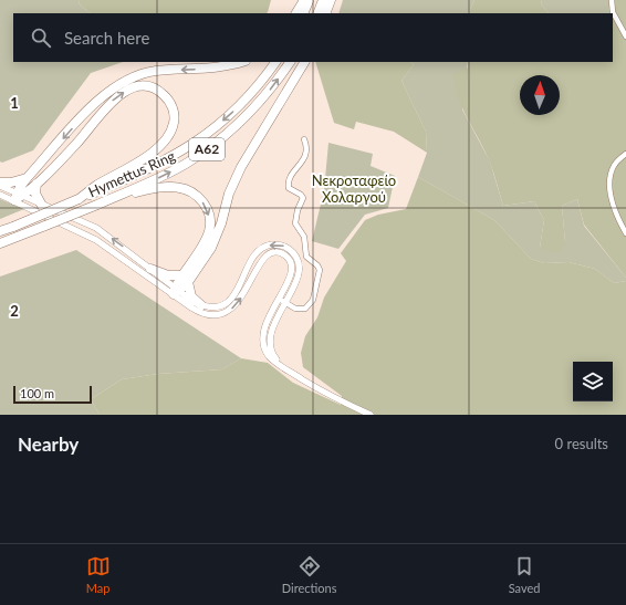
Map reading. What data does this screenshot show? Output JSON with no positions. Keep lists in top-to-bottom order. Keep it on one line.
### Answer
{"streets":{"highway":["Α62","Hymettus Ring"]},"parks":["Νεκροταφείο Χολαργού"],"scale_bar":"100 m","north":"top","page":{"search":"Search here","scale":"100 m","heading":["Nearby","0 results"],"nav":["Map","Directions","Saved"]},"grid":{"rows":["1","2"]}}
